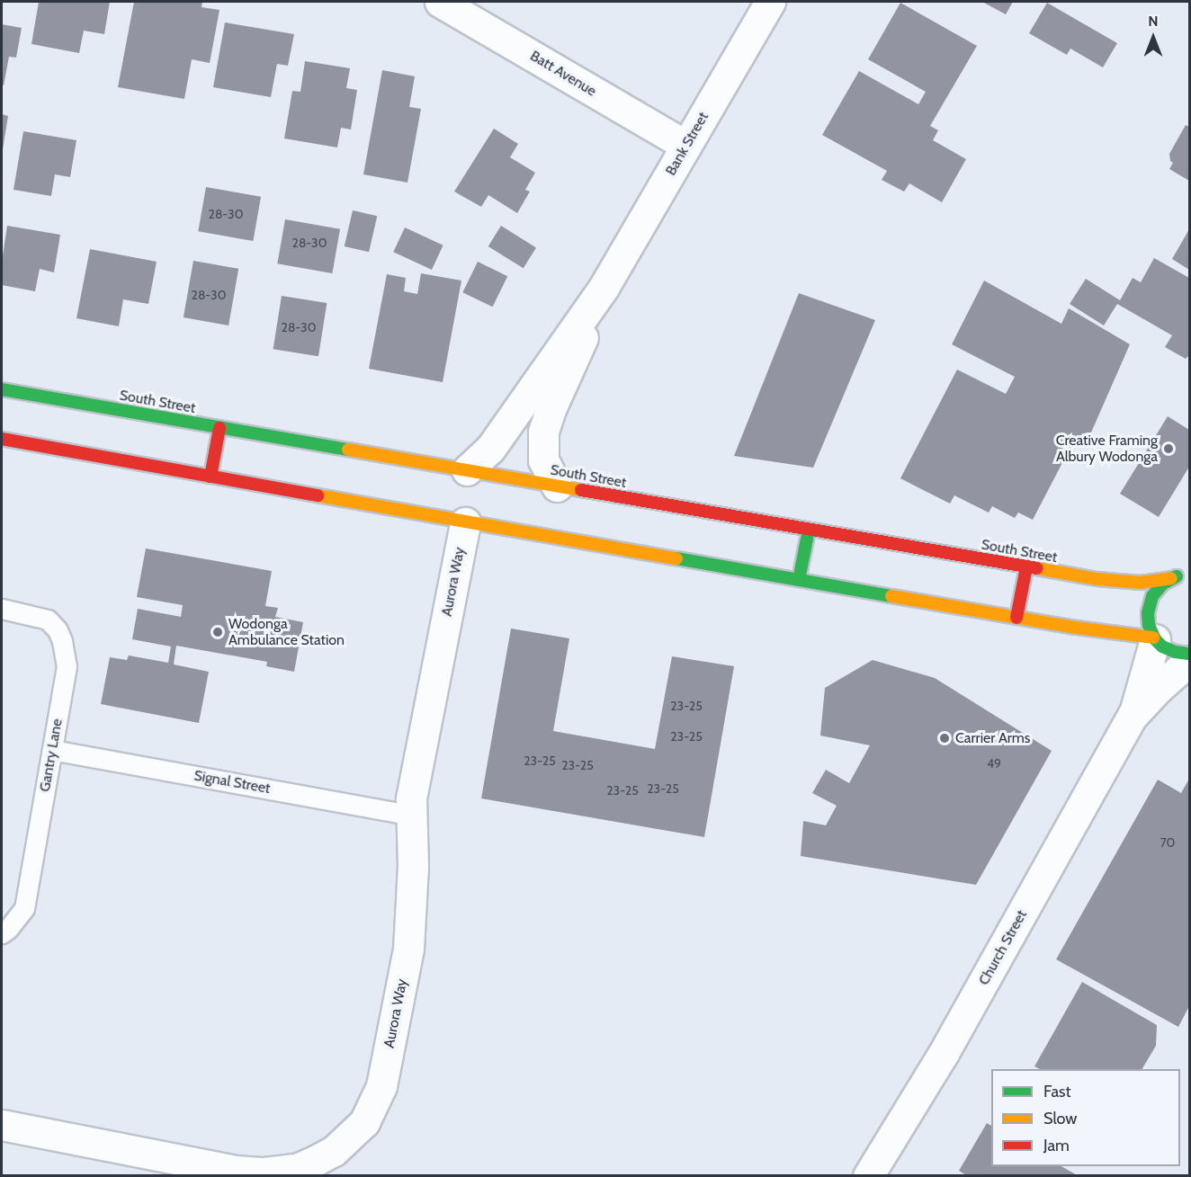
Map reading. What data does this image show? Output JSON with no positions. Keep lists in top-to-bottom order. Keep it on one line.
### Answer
{"streets":{"street":["Batt Avenue","Bank Street","South Street","Aurora Way","Church Street"],"lane":["Gantry Lane","Signal Street"]},"crossings":[["Batt Avenue","Bank Street"],["Bank Street","South Street"],["Aurora Way","Signal Street"],["Gantry Lane","Signal Street"]],"places":["Creative Framing Albury Wodonga","Wodonga Ambulance Station","Carrier Arms"],"house_numbers":["28-30","28-30","28-30","28-30","23-25","23-25","23-25","49","23-25","23-25","23-25","70"],"legend":["Fast","Slow","Jam"],"north":"top"}
